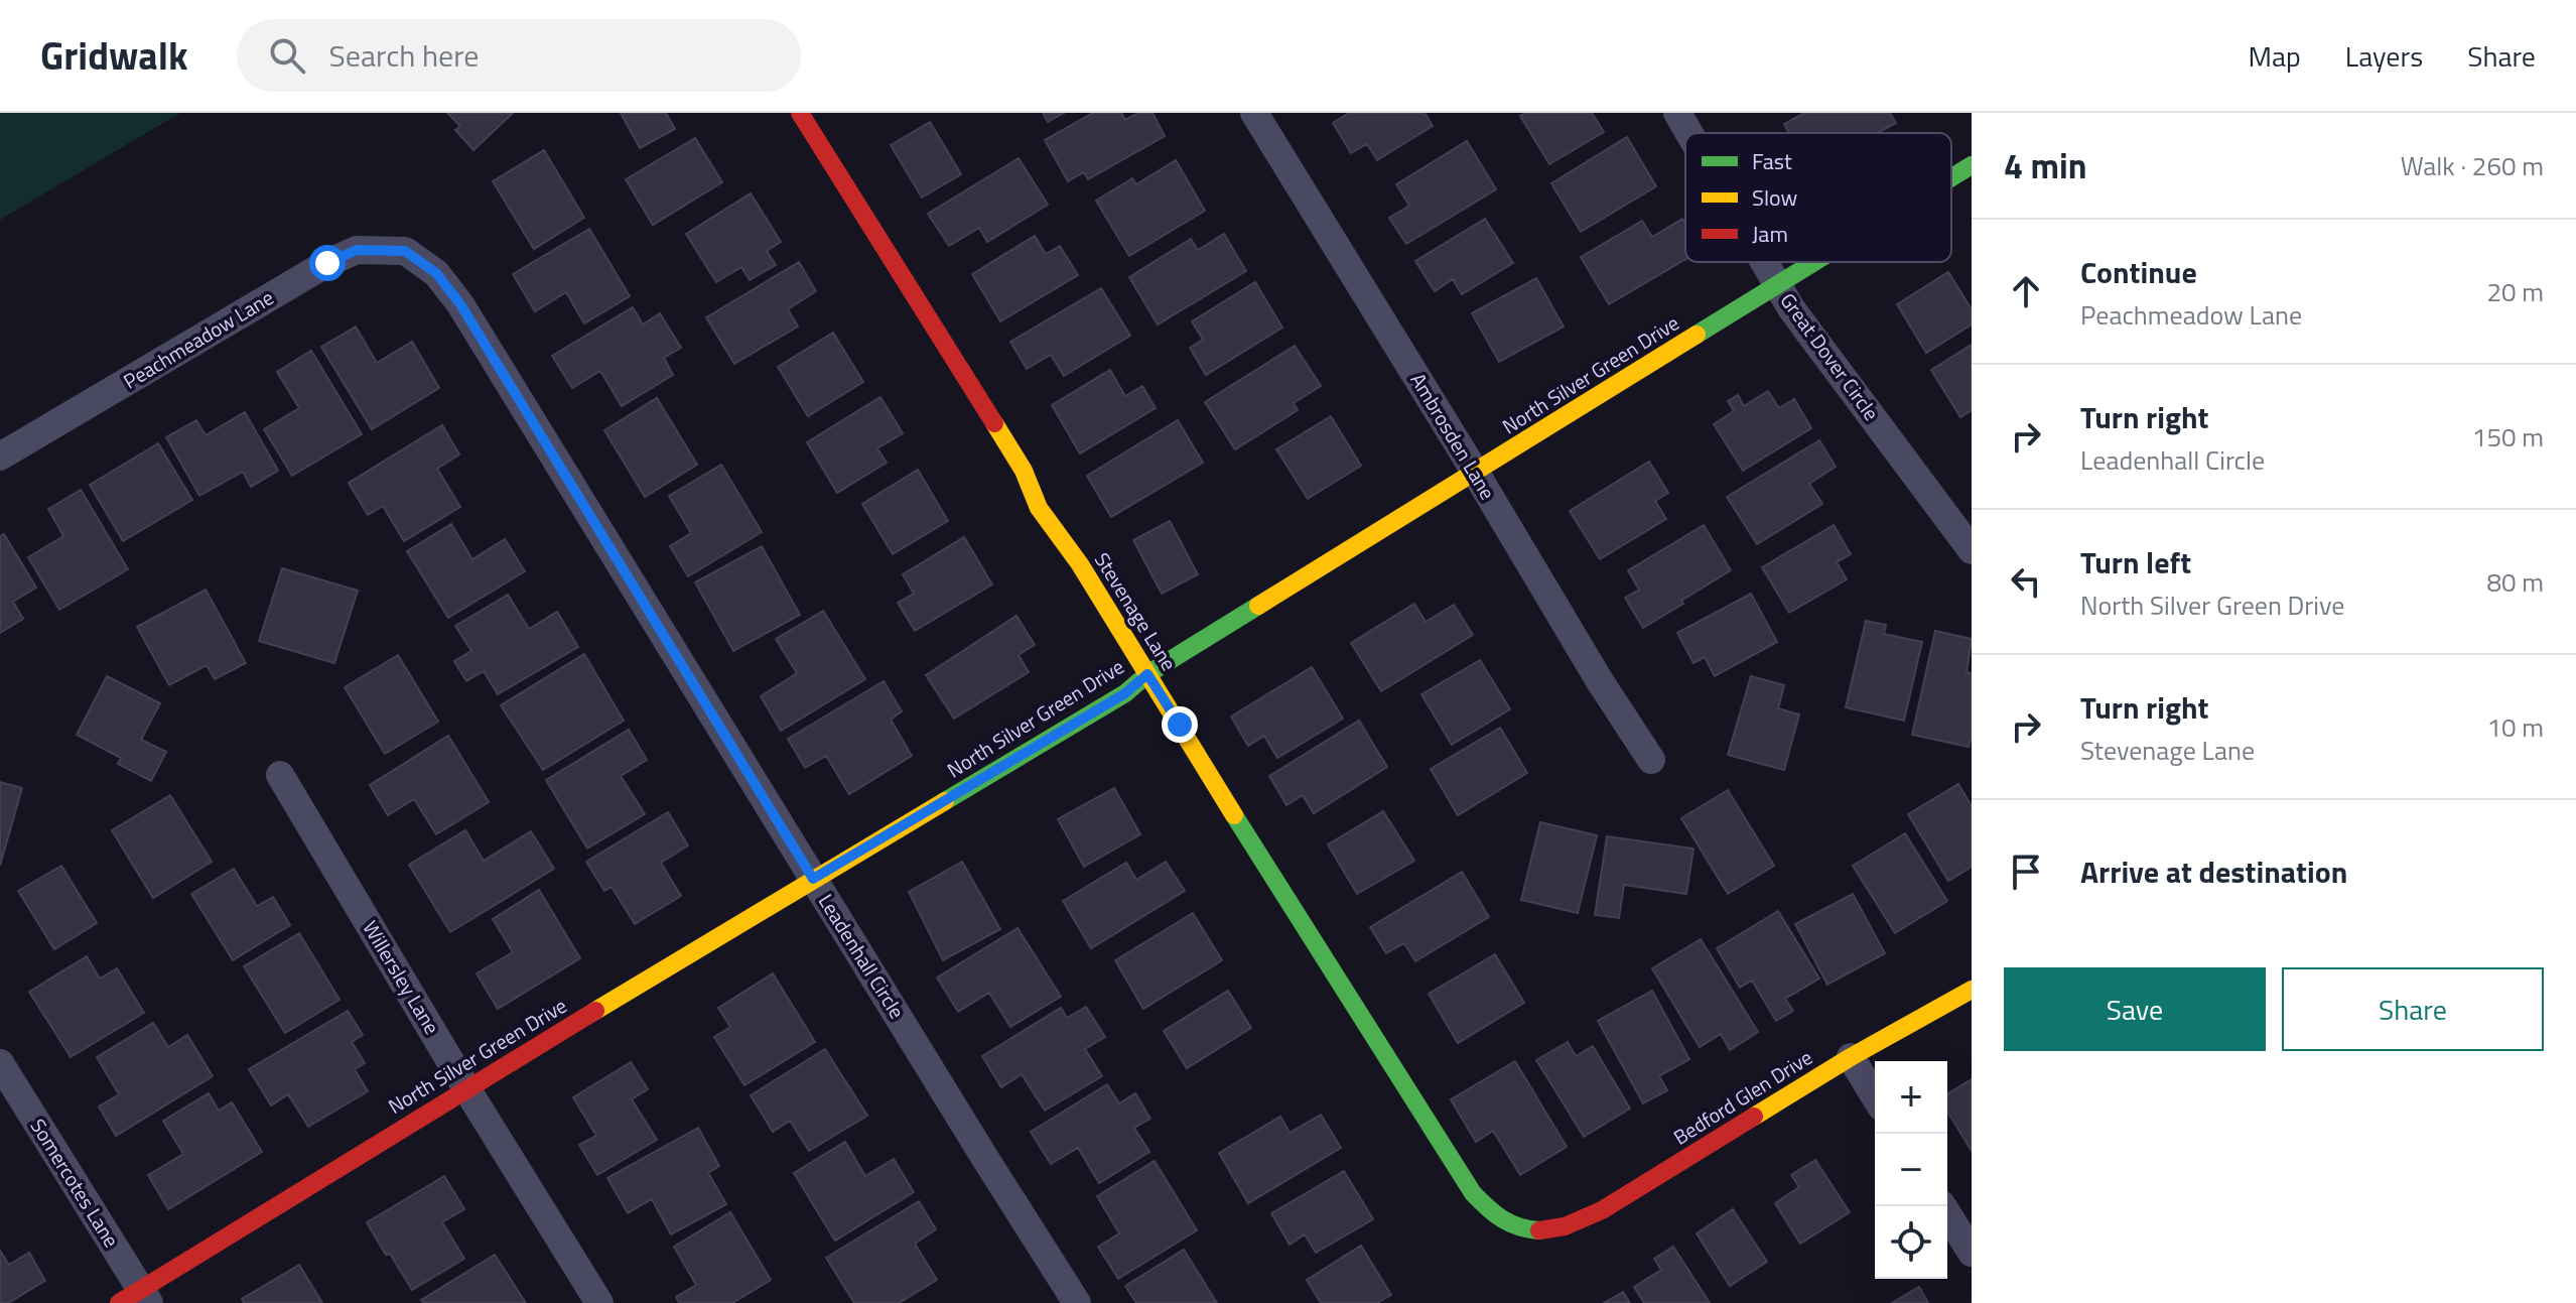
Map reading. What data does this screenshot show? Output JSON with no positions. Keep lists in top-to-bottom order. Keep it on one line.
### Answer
{"streets":{"street":["Peachmeadow Lane","Great Dover Circle","North Silver Green Drive","Ambrosden Lane","Stevenage Lane","Leadenhall Circle","Willersley Lane","Bedford Glen Drive","Somercotes Lane"]},"crossings":[["Peachmeadow Lane","Leadenhall Circle"],["Great Dover Circle","North Silver Green Drive"],["North Silver Green Drive","Ambrosden Lane"],["North Silver Green Drive","Stevenage Lane"],["North Silver Green Drive","Leadenhall Circle"],["North Silver Green Drive","Willersley Lane"],["North Silver Green Drive","Somercotes Lane"],["Stevenage Lane","Bedford Glen Drive"]],"legend":["Fast","Slow","Jam"],"page":{"header":"Gridwalk","search":"Search here","nav":["Map","Layers","Share"],"heading":["4 min","Walk · 260 m"],"list":[["Continue","Peachmeadow Lane","20 m"],["Turn right","Leadenhall Circle","150 m"],["Turn left","North Silver Green Drive","80 m"],["Turn right","Stevenage Lane","10 m"],"Arrive at destination"],"buttons":["Save","Share"],"map_buttons":["+","−"]}}
